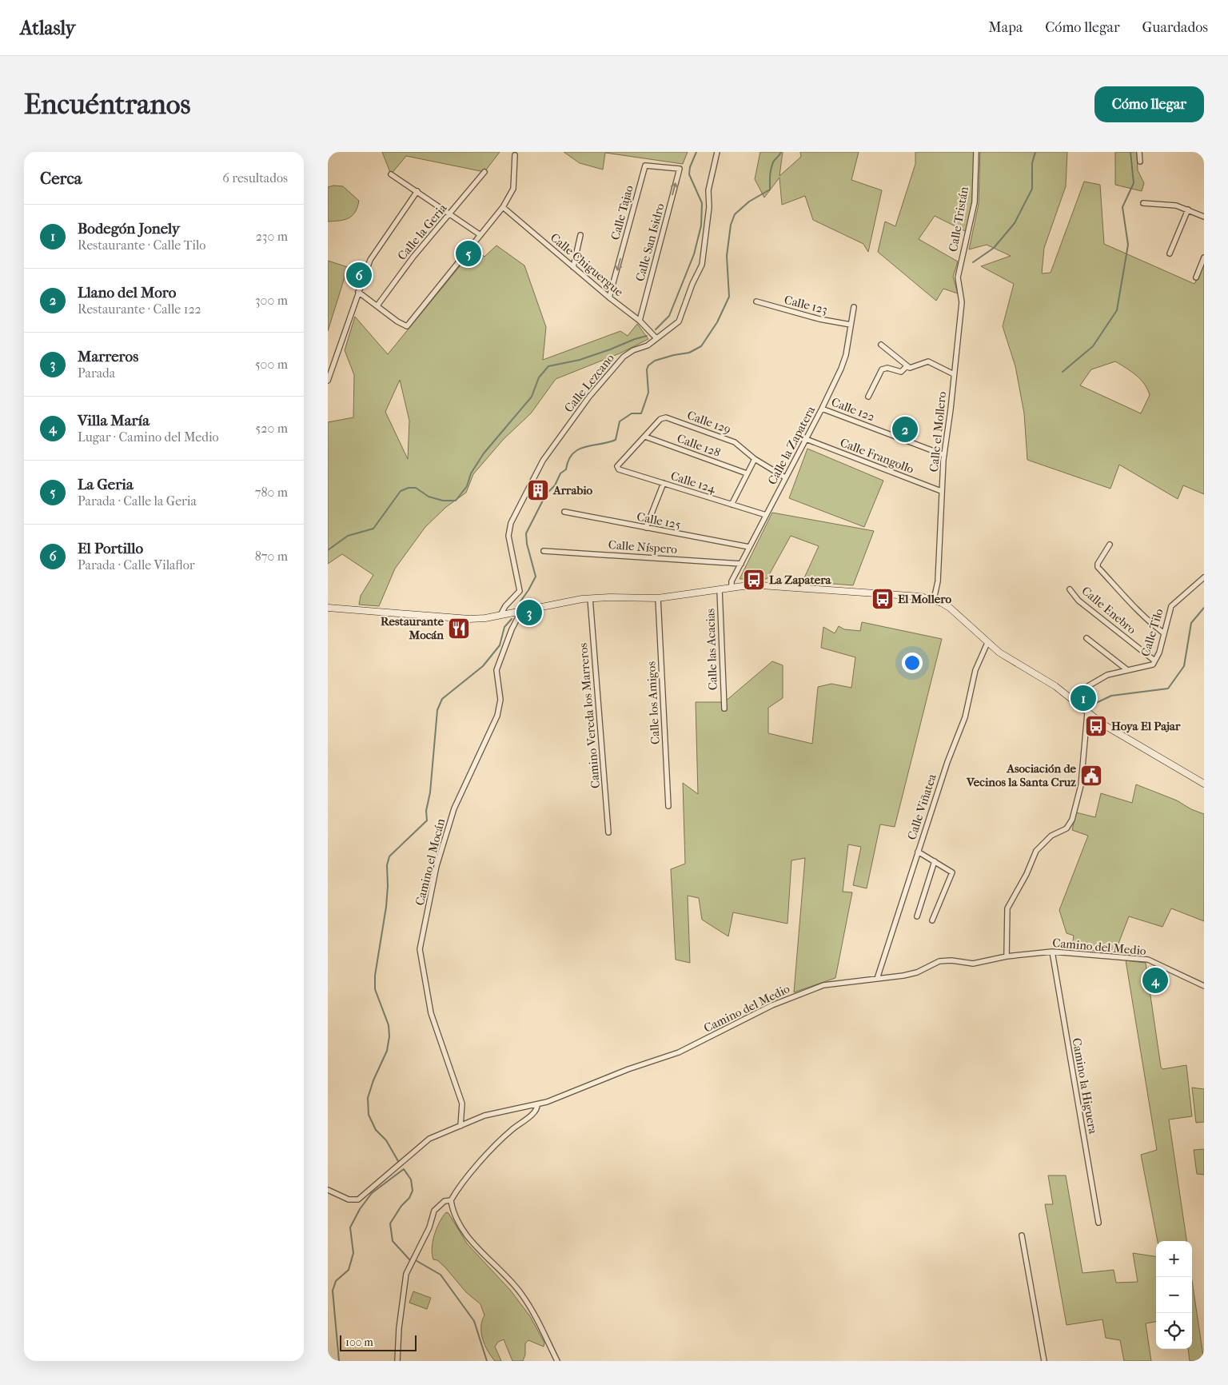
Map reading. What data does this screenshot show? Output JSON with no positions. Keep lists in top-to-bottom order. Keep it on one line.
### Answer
{"streets":{"street":["Calle Tajao","Calle Tristán","Calle la Geria","Calle San Isidro","Calle Chiguergue","Calle 123","Calle Lezcano","Calle 122","Calle 129","Calle el Mollero","Calle 128","Calle la Zapatera","Calle Frangollo","Calle 124","Calle 125","Calle Níspero","Calle Enebro","Calle Tilo","Calle las Acacias","Calle los Amigos","Camino Vereda los Marreros","Calle Viñatea","Camino el Mocán","Camino del Medio","Camino la Higuera"]},"crossings":[["Calle Tajao","Calle San Isidro"],["Calle Tajao","Calle Chiguergue"],["Calle Tristán","Calle el Mollero"],["Calle San Isidro","Calle Chiguergue"],["Calle Chiguergue","Calle Lezcano"],["Calle 123","Calle la Zapatera"],["Calle 122","Calle el Mollero"],["Calle 122","Calle la Zapatera"],["Calle 129","Calle 128"],["Calle 129","Calle la Zapatera"],["Calle 129","Calle 124"],["Calle el Mollero","Calle Frangollo"],["Calle 128","Calle 124"],["Calle la Zapatera","Calle Frangollo"],["Calle la Zapatera","Calle 124"],["Calle la Zapatera","Calle 125"],["Calle la Zapatera","Calle Níspero"],["Calle Enebro","Calle Tilo"],["Calle Viñatea","Camino del Medio"],["Camino el Mocán","Camino del Medio"],["Camino del Medio","Camino la Higuera"]],"one_way":["Calle Tajao","Calle San Isidro"],"places":{"building":["Arrabio"],"bus stop":["La Zapatera","El Mollero","Hoya El Pajar"],"restaurant":["Restaurante Mocán"],"public building":["Asociación de Vecinos la Santa Cruz"]},"scale_bar":"100 m","page":{"header":"Atlasly","nav":["Mapa","Cómo llegar","Guardados"],"buttons":"Cómo llegar","title":"Encuéntranos","heading":["Cerca","6 resultados"],"list":[{"mark":"1","name":"Bodegón Jonely","note":"Restaurante · Calle Tilo","value":"230 m"},{"mark":"2","name":"Llano del Moro","note":"Restaurante · Calle 122","value":"300 m"},{"mark":"3","name":"Marreros","note":"Parada","value":"500 m"},{"mark":"4","name":"Villa María","note":"Lugar · Camino del Medio","value":"520 m"},{"mark":"5","name":"La Geria","note":"Parada · Calle la Geria","value":"780 m"},{"mark":"6","name":"El Portillo","note":"Parada · Calle Vilaflor","value":"870 m"}],"pins":["5","6","2","3","1","4"],"map_buttons":["+","−"],"scale":"100 m"}}
